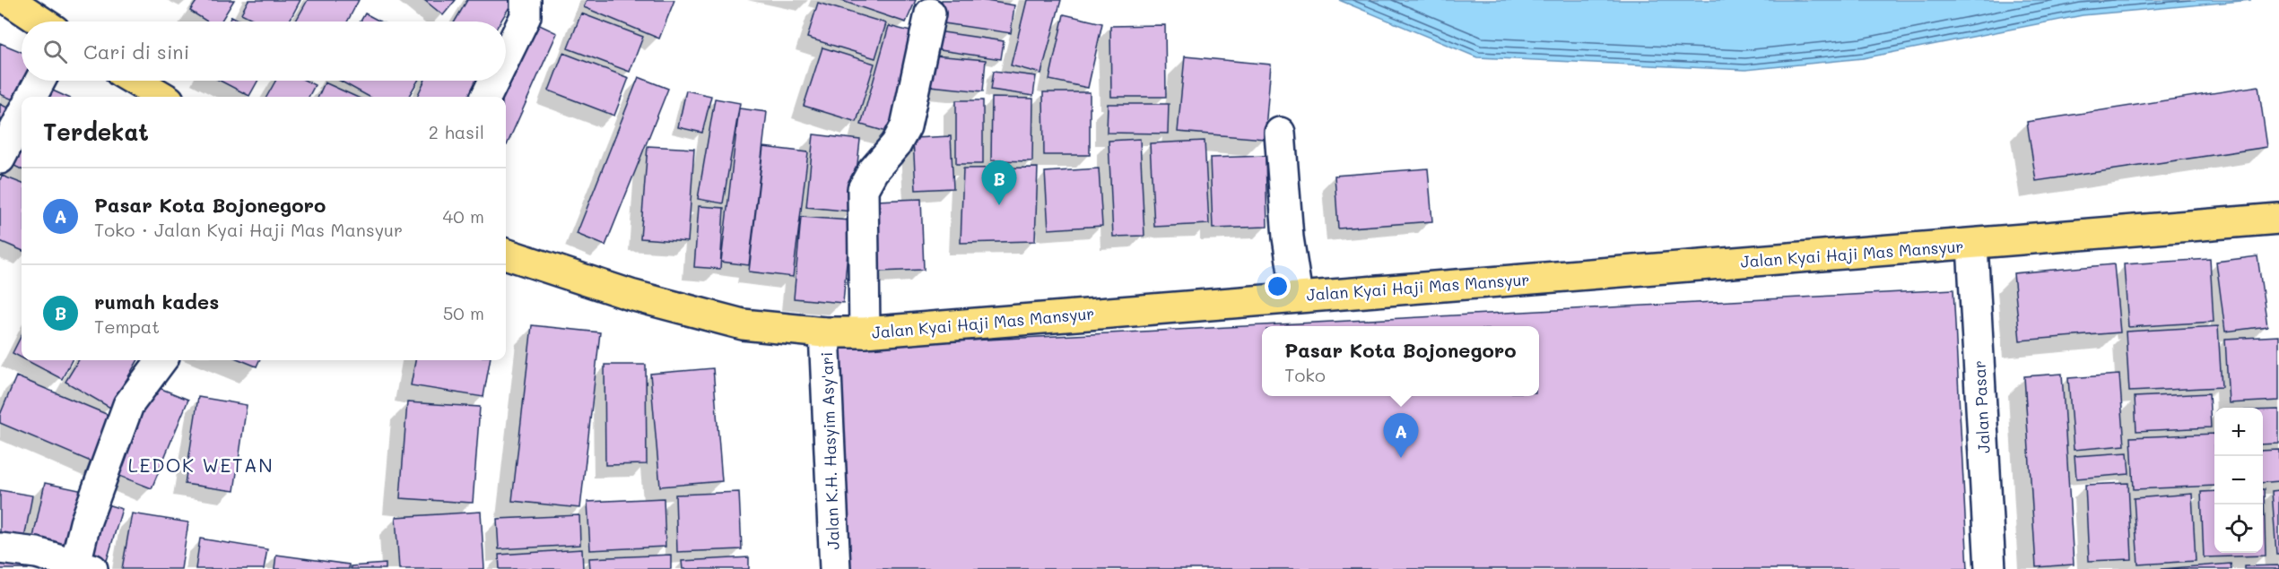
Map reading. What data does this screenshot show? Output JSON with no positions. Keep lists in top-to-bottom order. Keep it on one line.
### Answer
{"streets":{"main road":["Jalan Kyai Haji Mas Mansyur"],"street":["Jalan Pasar","Jalan K.H. Hasyim Asy'ari"]},"crossings":[["Jalan Kyai Haji Mas Mansyur","Jalan Pasar"],["Jalan Kyai Haji Mas Mansyur","Jalan K.H. Hasyim Asy'ari"]],"districts":["LEDOK WETAN"],"page":{"search":"Cari di sini","heading":["Terdekat","2 hasil"],"pins":["B","A"],"list":[{"mark":"A","name":"Pasar Kota Bojonegoro","note":"Toko · Jalan Kyai Haji Mas Mansyur","value":"40 m"},{"mark":"B","name":"rumah kades","note":"Tempat","value":"50 m"}],"popup":["Pasar Kota Bojonegoro","Toko"],"map_buttons":["+","−"]}}
